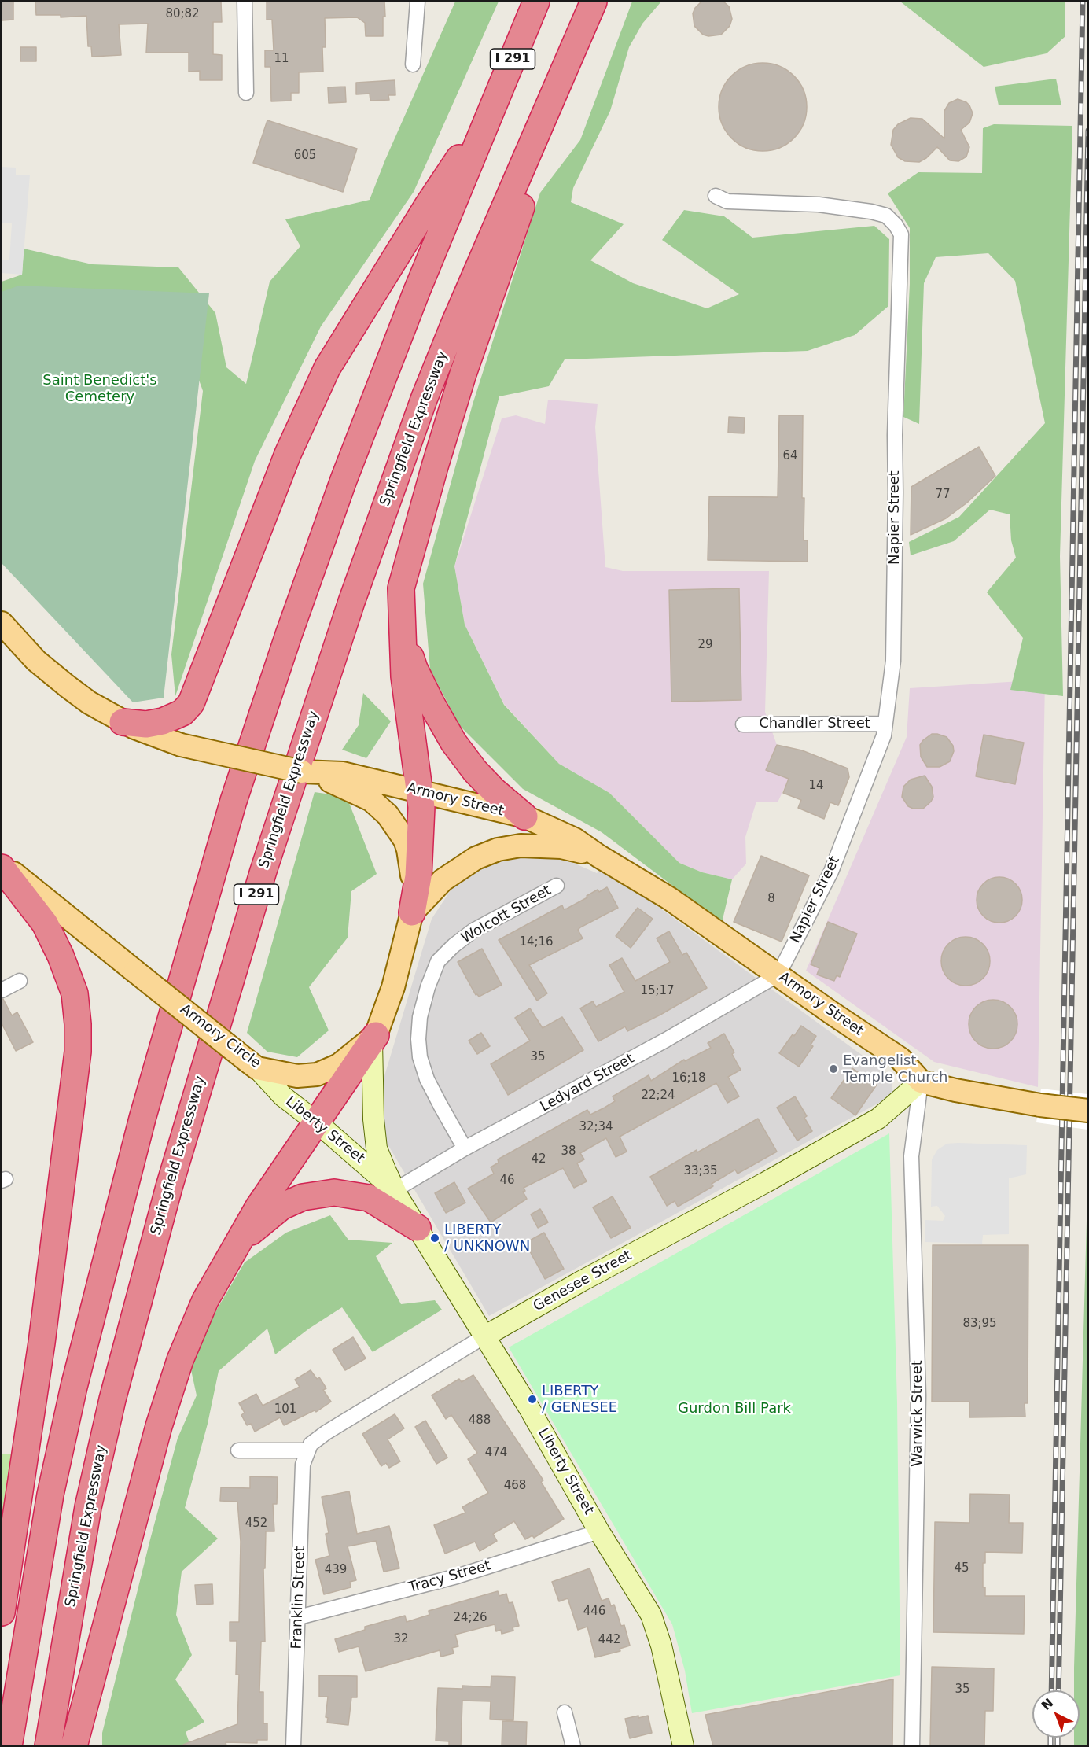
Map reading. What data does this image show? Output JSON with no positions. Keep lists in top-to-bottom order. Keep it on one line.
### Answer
{"streets":{"highway":["I 291","Springfield Expressway"],"main road":["Armory Street","Armory Circle","Liberty Street","Genesee Street"],"street":["Napier Street","Chandler Street","Wolcott Street","Ledyard Street","Warwick Street","Tracy Street","Franklin Street"]},"crossings":[["Napier Street","Chandler Street"],["Napier Street","Armory Street"],["Napier Street","Ledyard Street"],["Armory Street","Ledyard Street"],["Armory Street","Genesee Street"],["Armory Street","Warwick Street"],["Wolcott Street","Ledyard Street"],["Armory Circle","Liberty Street"],["Ledyard Street","Liberty Street"],["Liberty Street","Genesee Street"],["Liberty Street","Tracy Street"],["Genesee Street","Warwick Street"],["Genesee Street","Franklin Street"],["Tracy Street","Franklin Street"]],"parks":["Saint Benedict's Cemetery","Gurdon Bill Park"],"places":["Evangelist Temple Church","LIBERTY / UNKNOWN","LIBERTY / GENESEE"],"house_numbers":["80;82","11","605","64","77","29","14","8","14;16","15;17","35","16;18","22;24","32;34","38","42","33;35","46","83;95","101","488","474","468","452","45","439","446","24;26","32","442","35"],"north":"top left"}
